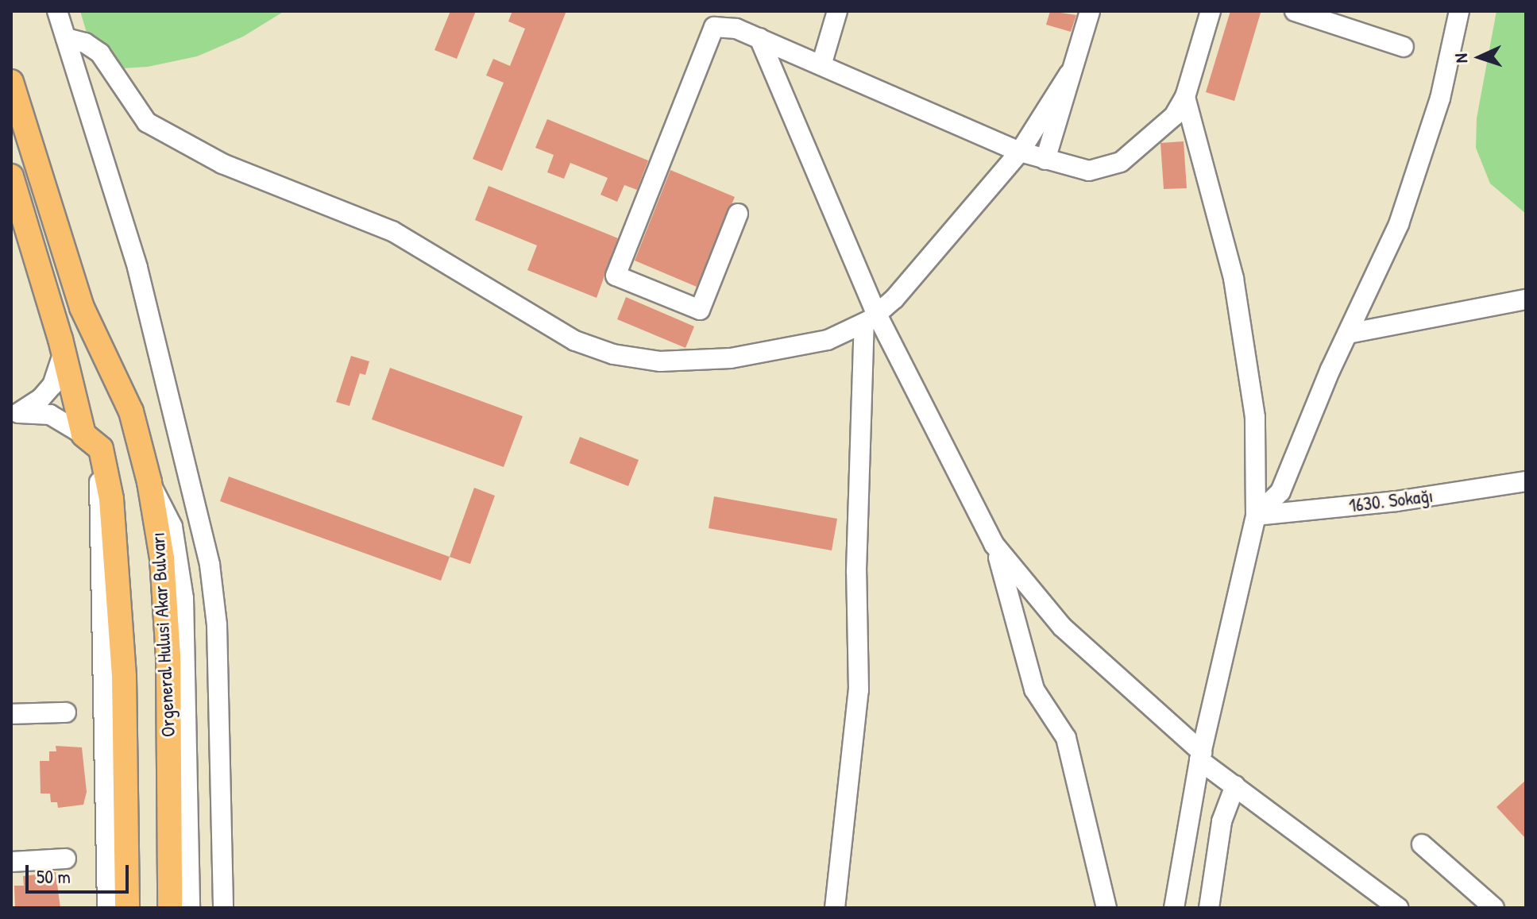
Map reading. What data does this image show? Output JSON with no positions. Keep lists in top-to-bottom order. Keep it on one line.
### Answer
{"streets":{"main road":["Orgeneral Hulusi Akar Bulvarı"],"street":["1630. Sokağı"]},"scale_bar":"50 m","north":"left"}
